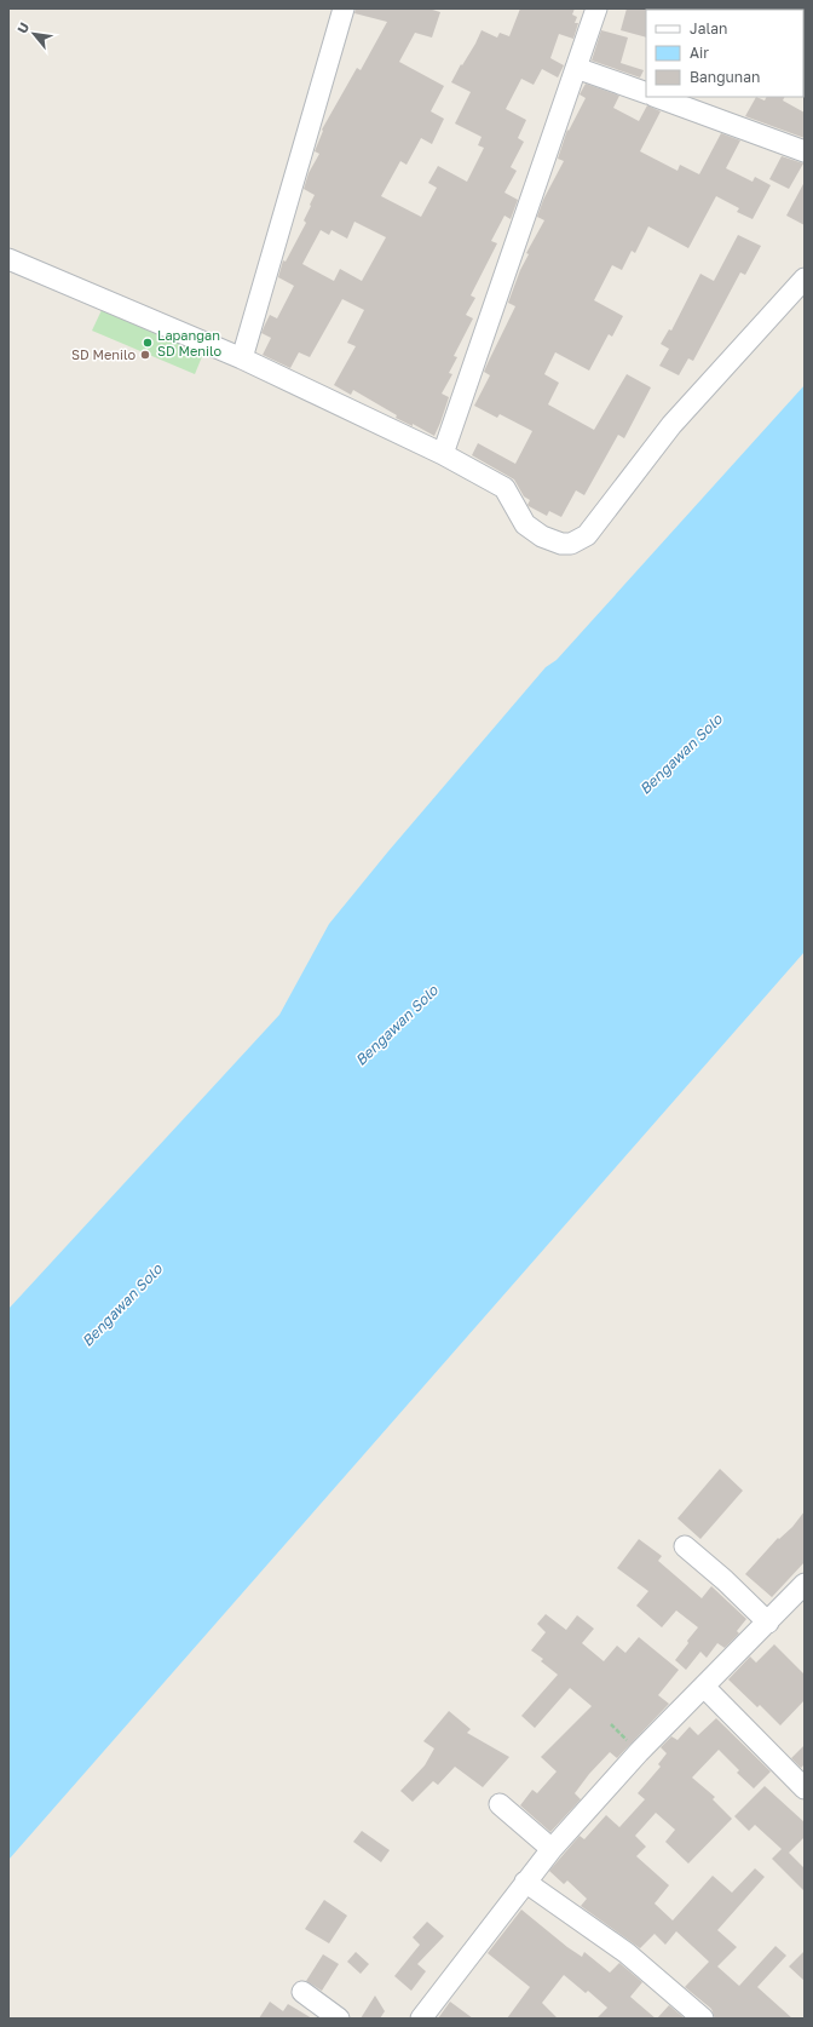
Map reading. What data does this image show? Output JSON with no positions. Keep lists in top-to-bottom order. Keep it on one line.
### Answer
{"water":["Bengawan Solo"],"places":["Lapangan SD Menilo","SD Menilo"],"legend":["Jalan","Air","Bangunan"],"north":"top left"}
